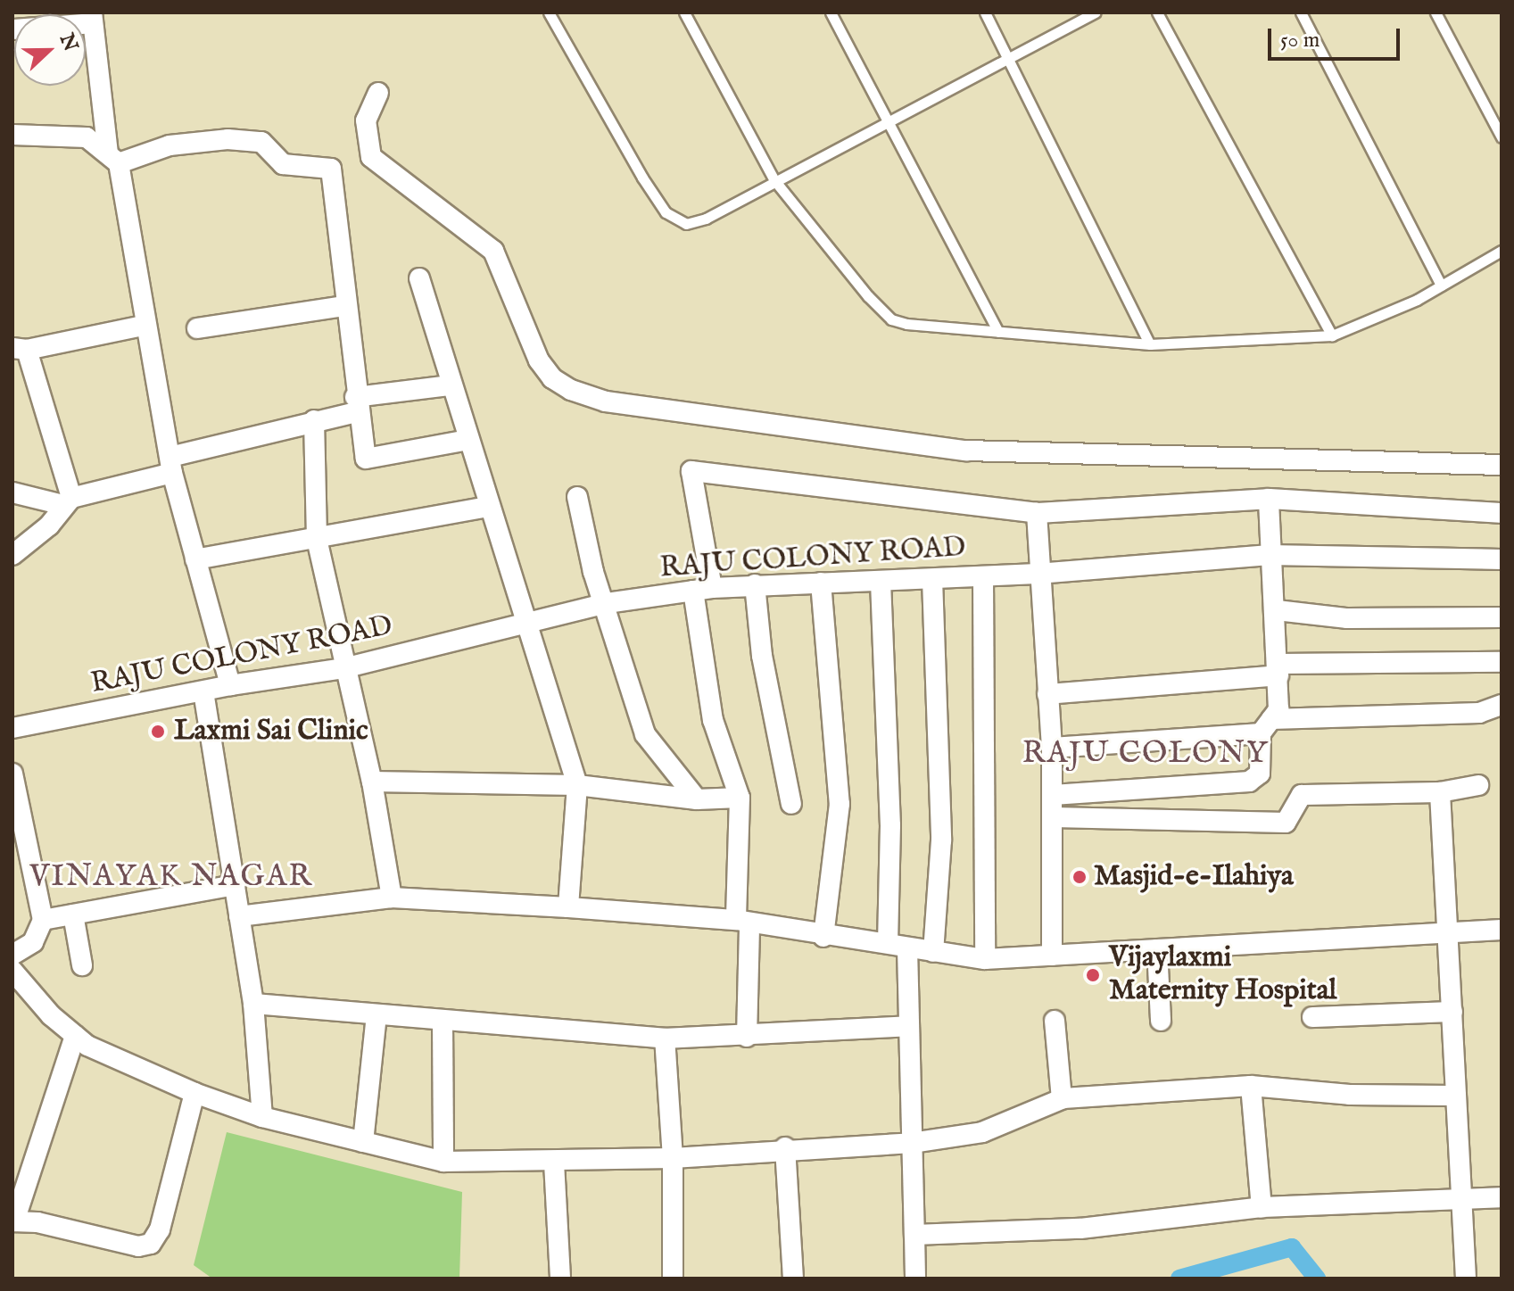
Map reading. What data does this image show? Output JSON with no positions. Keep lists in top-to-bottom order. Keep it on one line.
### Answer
{"streets":{"street":["RAJU COLONY ROAD"]},"districts":["RAJU COLONY","VINAYAK NAGAR"],"places":["Laxmi Sai Clinic","Masjid-e-Ilahiya","Vijaylaxmi Maternity Hospital"],"scale_bar":"50 m","north":"right"}
